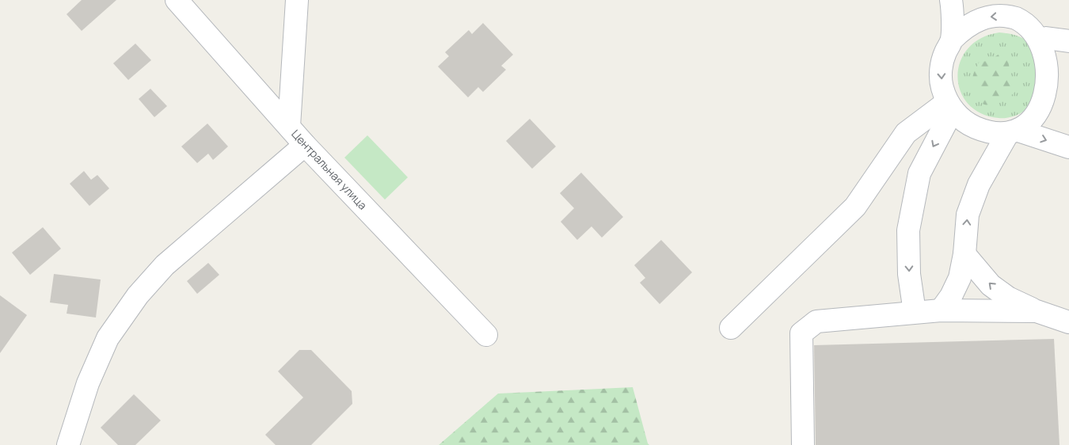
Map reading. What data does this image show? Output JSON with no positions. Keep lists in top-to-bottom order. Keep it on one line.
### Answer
{"streets":{"street":["Центральная улица"]}}
